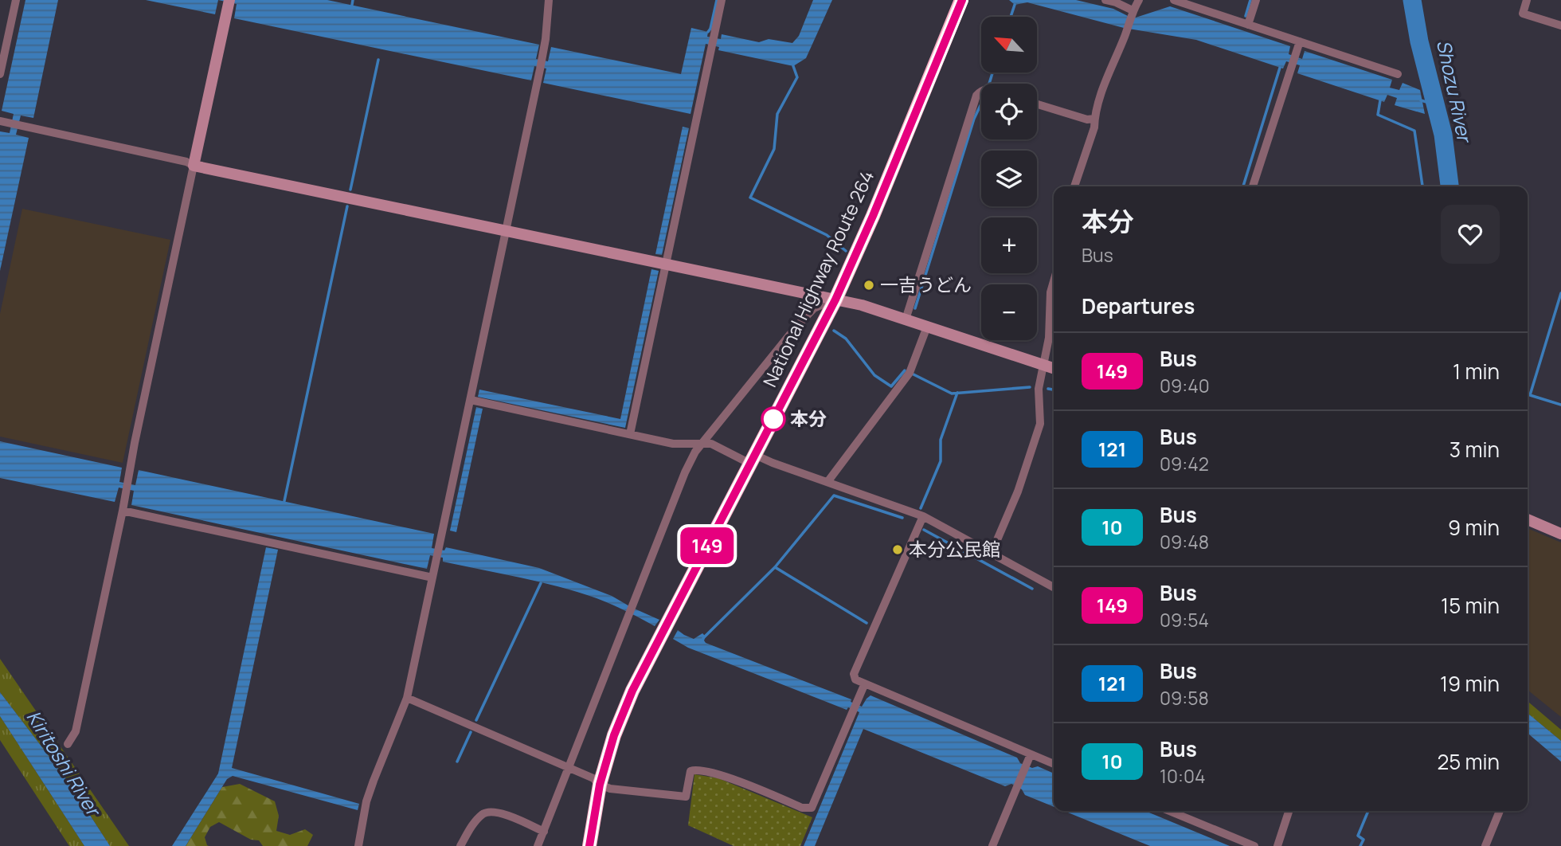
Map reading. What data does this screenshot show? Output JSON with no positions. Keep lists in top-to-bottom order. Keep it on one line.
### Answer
{"streets":{"highway":["National Highway Route 264"]},"water":["Shozu River","Kiritoshi River"],"places":["一吉うどん","本分","本分公民館"],"lines":["bus line 149"],"north":"top left","page":{"on_map":"149","map_buttons":["+","−"],"heading":[["本分","Bus"],"Departures"],"list":[{"mark":"149","name":"Bus","note":"09:40","value":"1 min"},{"mark":"121","name":"Bus","note":"09:42","value":"3 min"},{"mark":"10","name":"Bus","note":"09:48","value":"9 min"},{"mark":"149","name":"Bus","note":"09:54","value":"15 min"},{"mark":"121","name":"Bus","note":"09:58","value":"19 min"},{"mark":"10","name":"Bus","note":"10:04","value":"25 min"}]}}
